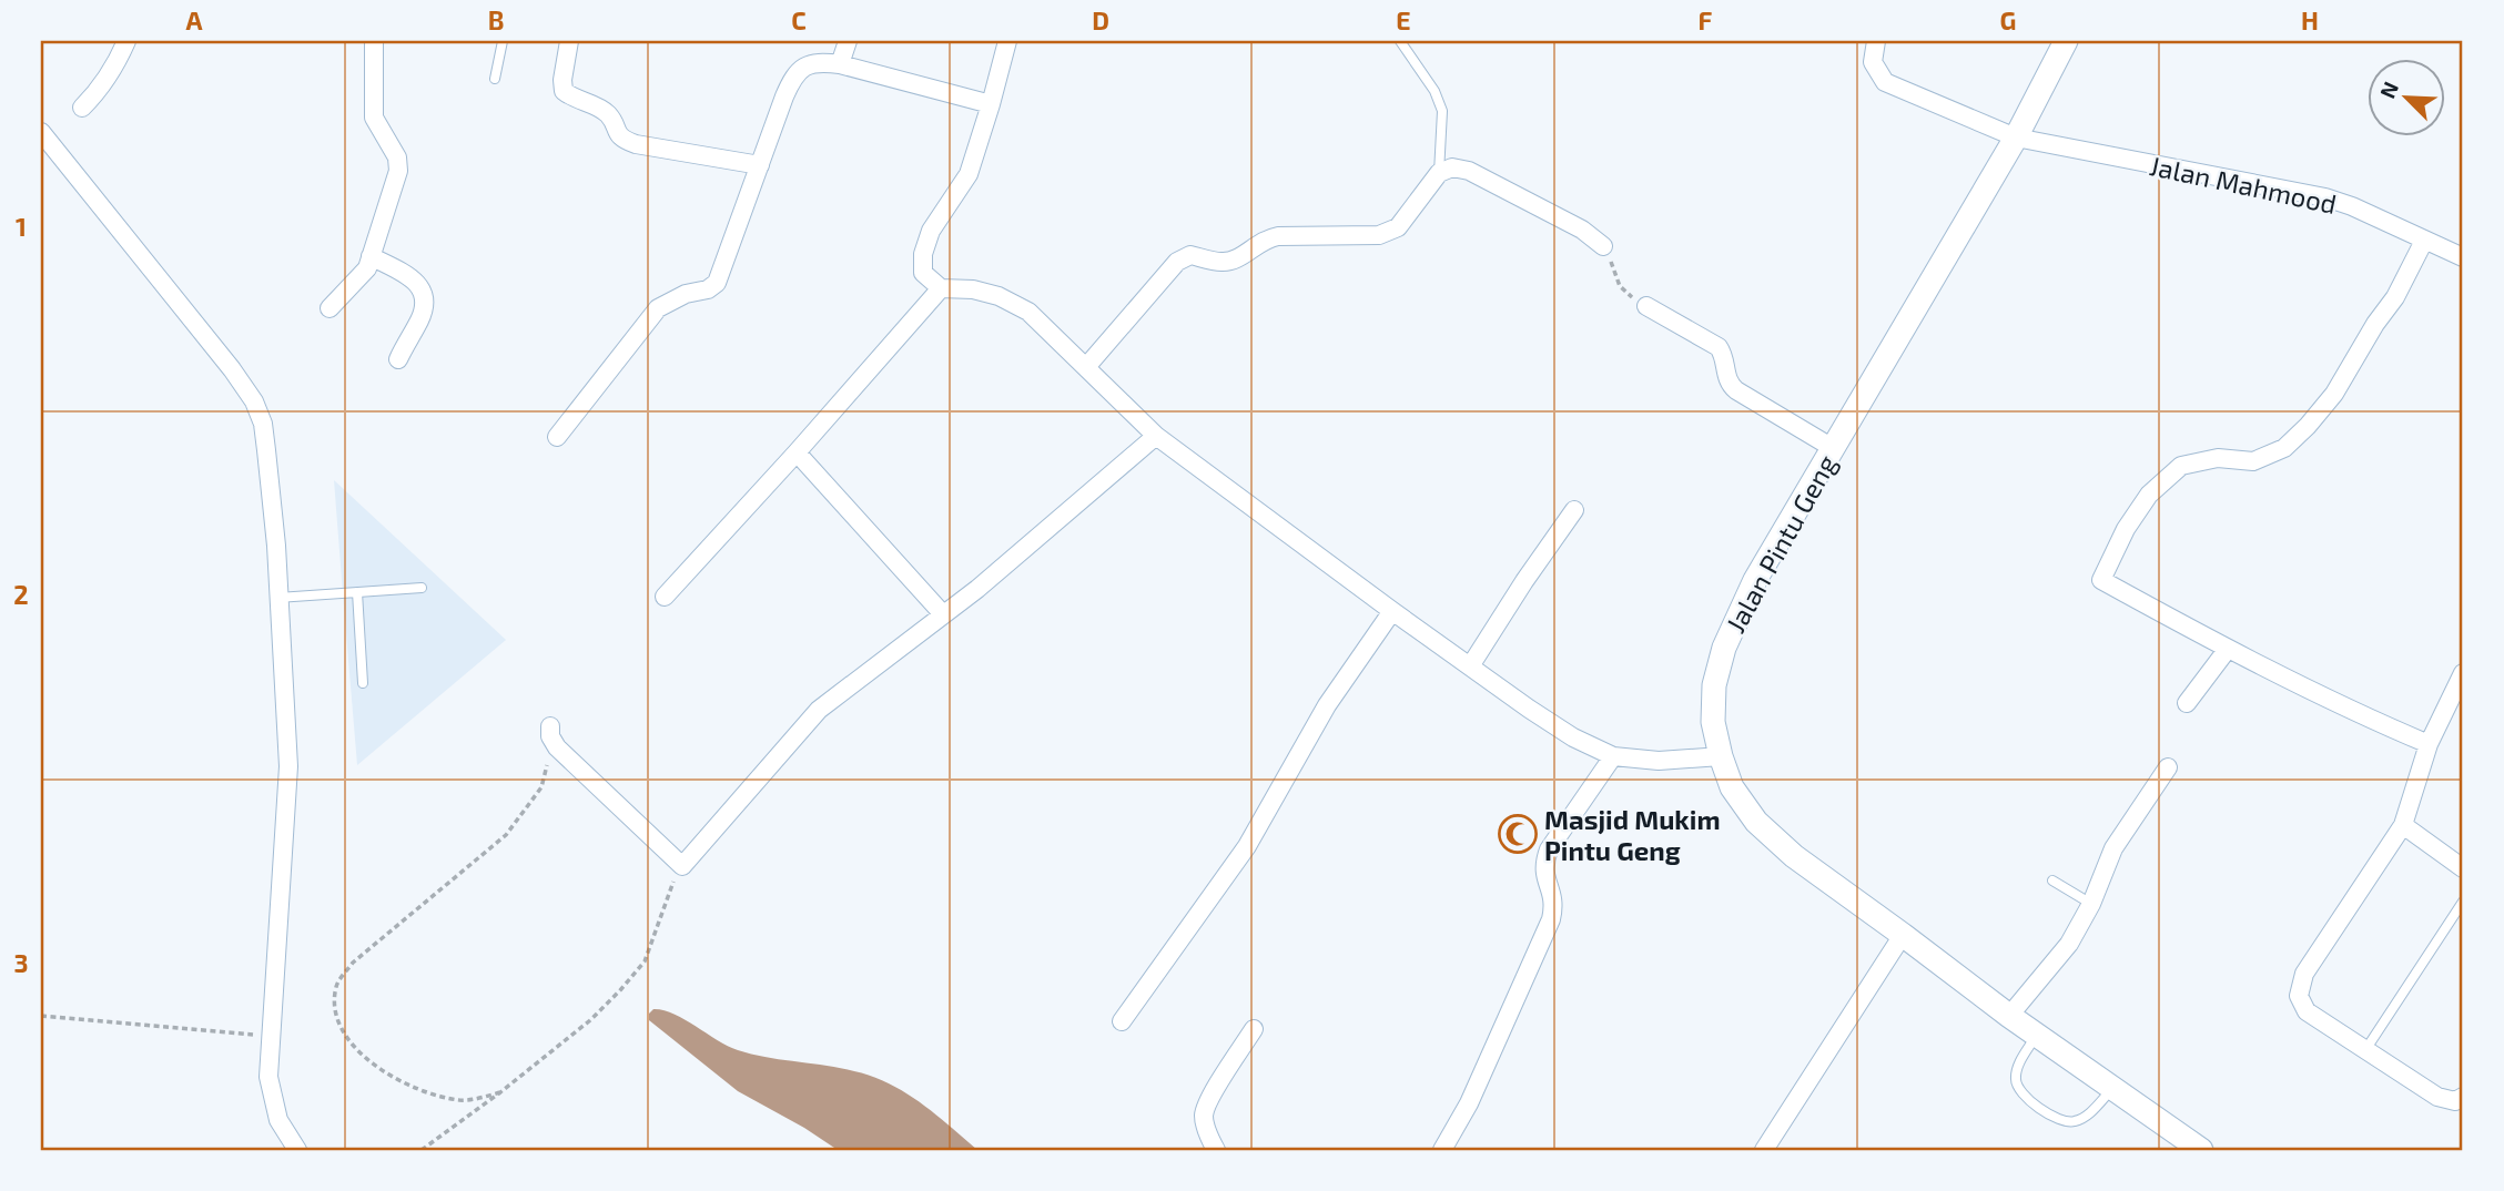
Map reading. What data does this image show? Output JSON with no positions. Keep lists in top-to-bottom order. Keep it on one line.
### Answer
{"streets":{"main road":["Jalan Pintu Geng"],"street":["Jalan Mahmood"]},"crossings":[["Jalan Mahmood","Jalan Pintu Geng"]],"places":{"mosque":["Masjid Mukim Pintu Geng"]},"north":"top left","grid":{"columns":["A","B","C","D","E","F","G","H"],"rows":["1","2","3"]}}
